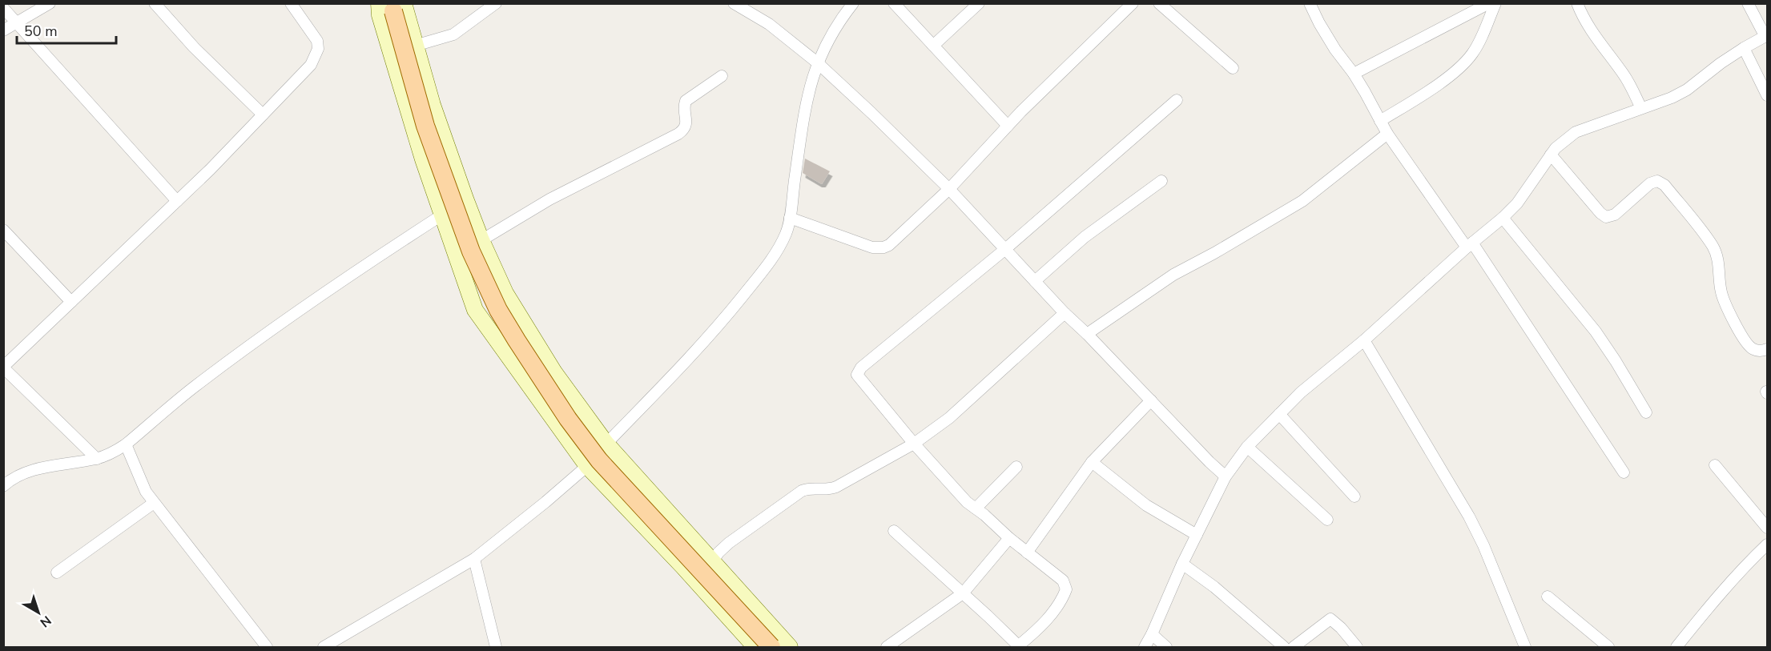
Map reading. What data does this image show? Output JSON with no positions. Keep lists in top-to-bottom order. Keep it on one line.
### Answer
{"scale_bar":"50 m","north":"bottom right"}
